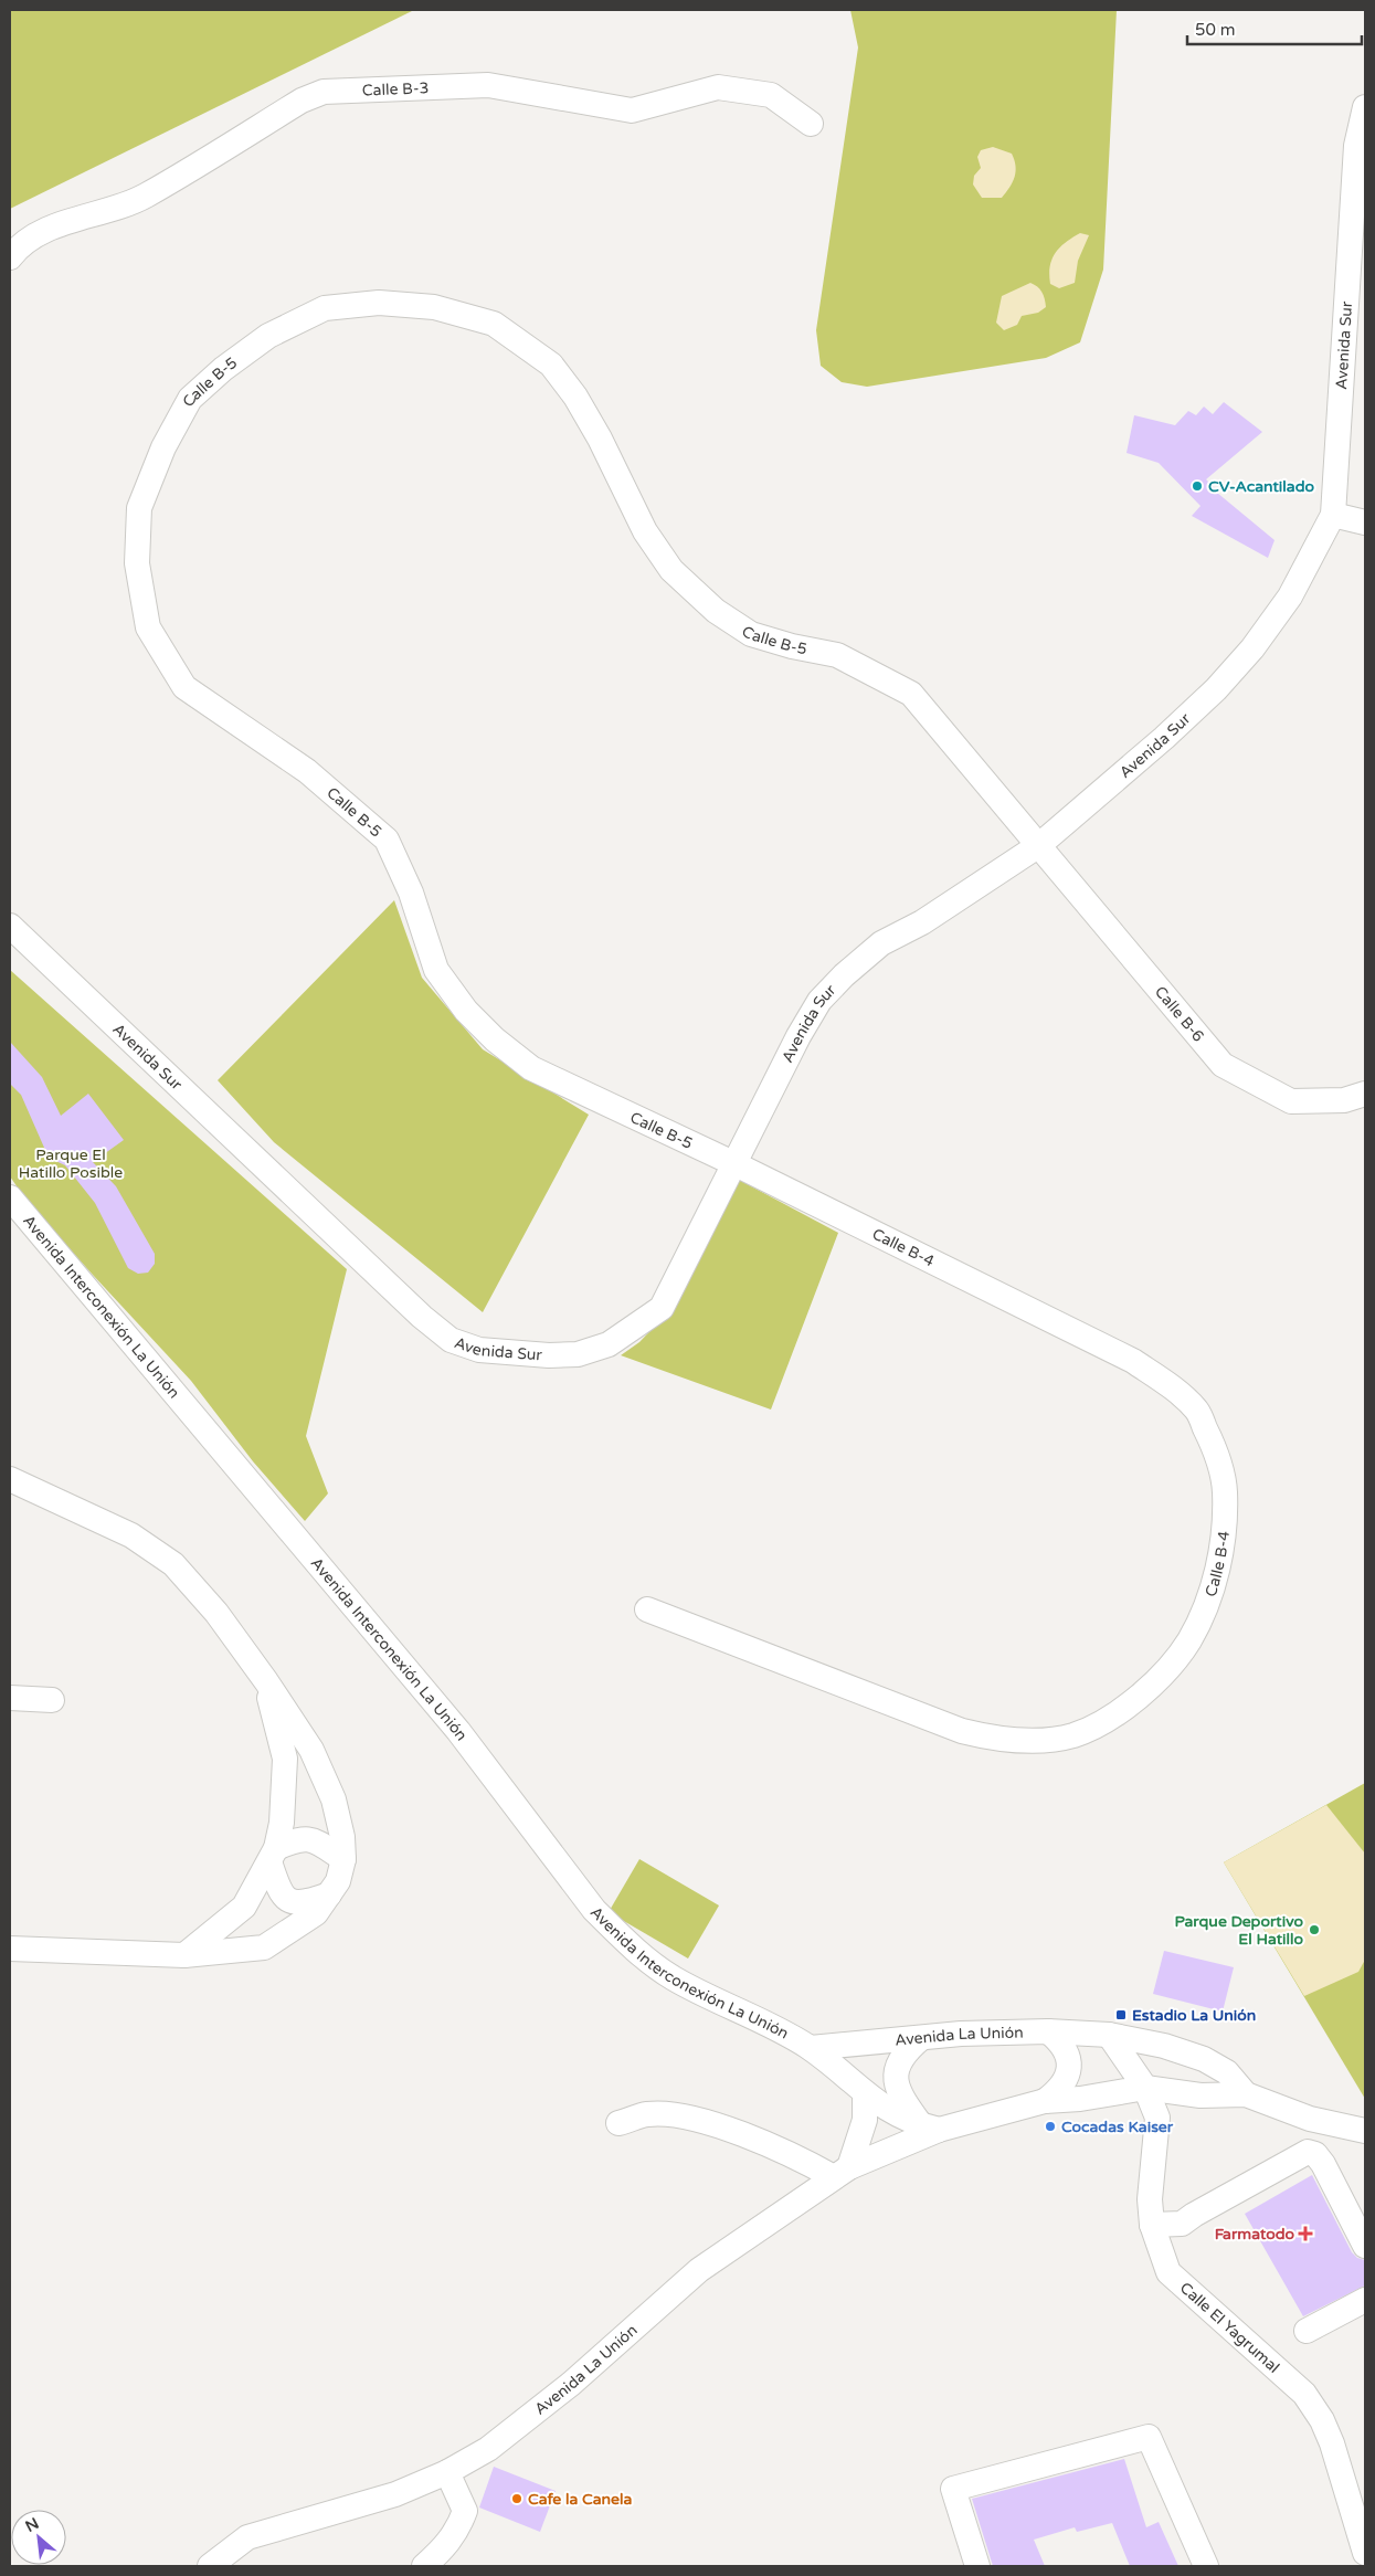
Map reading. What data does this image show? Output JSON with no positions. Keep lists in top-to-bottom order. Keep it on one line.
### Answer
{"streets":{"street":["Calle B-3","Avenida Sur","Calle B-5","Calle B-6","Calle B-4","Avenida Interconexión La Unión","Avenida La Unión","Calle El Yagrumal"]},"crossings":[["Avenida Sur","Calle B-5"],["Avenida Sur","Calle B-6"],["Avenida Sur","Calle B-4"],["Calle B-5","Calle B-6"],["Calle B-5","Calle B-4"],["Avenida Interconexión La Unión","Avenida La Unión"],["Avenida La Unión","Calle El Yagrumal"]],"parks":["Parque El Hatillo Posible"],"places":{"other":["CV-Acantilado","Parque Deportivo El Hatillo","Cocadas Kaiser","Cafe la Canela"],"transit":["Estadio La Unión"],"health":["Farmatodo"]},"scale_bar":"50 m","north":"top left"}
